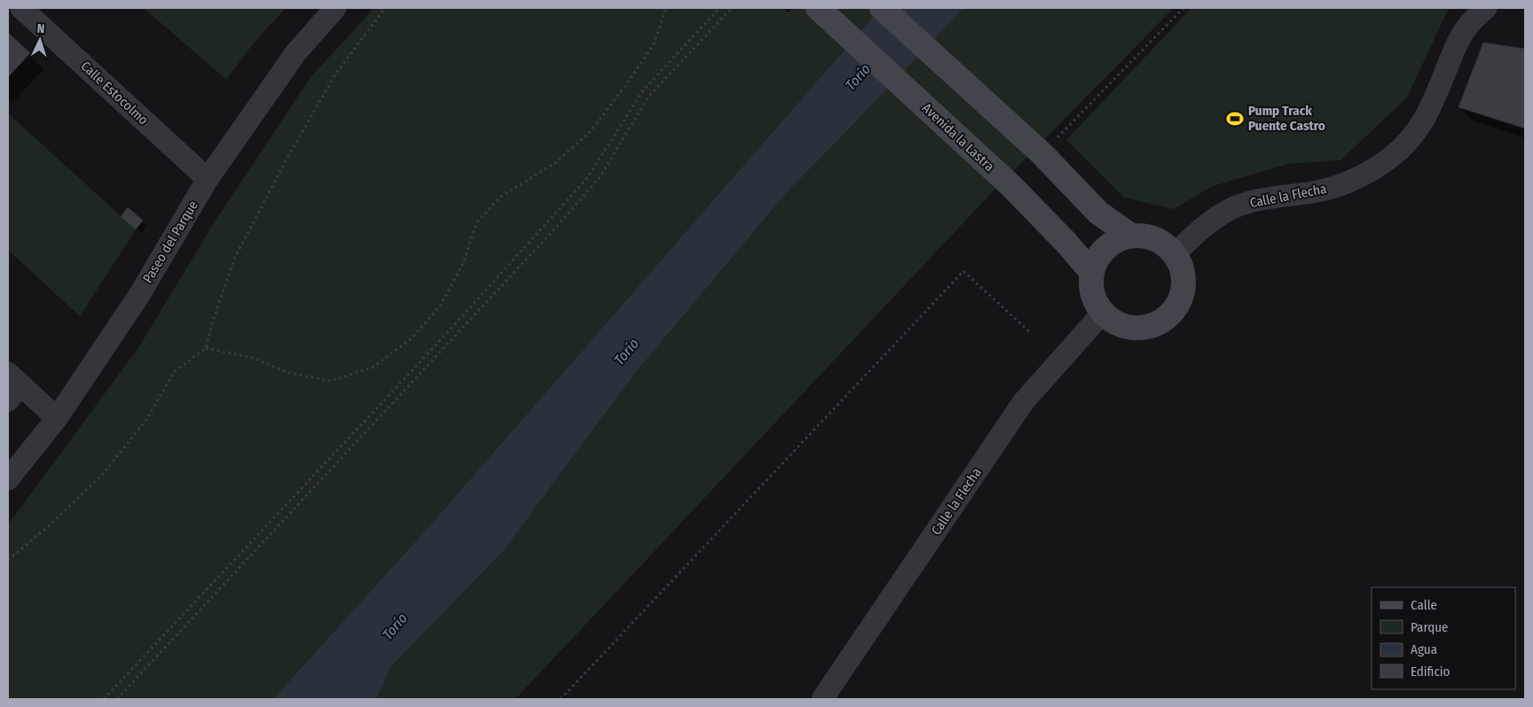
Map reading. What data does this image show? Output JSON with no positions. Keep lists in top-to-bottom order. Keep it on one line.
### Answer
{"streets":{"main road":["Avenida la Lastra"],"street":["Calle Estocolmo","Calle la Flecha","Paseo del Parque"]},"crossings":[["Calle Estocolmo","Paseo del Parque"],["Avenida la Lastra","Calle la Flecha"]],"water":["Torío"],"places":{"sports":["Pump Track Puente Castro"]},"legend":["Calle","Parque","Agua","Edificio"],"north":"top"}
